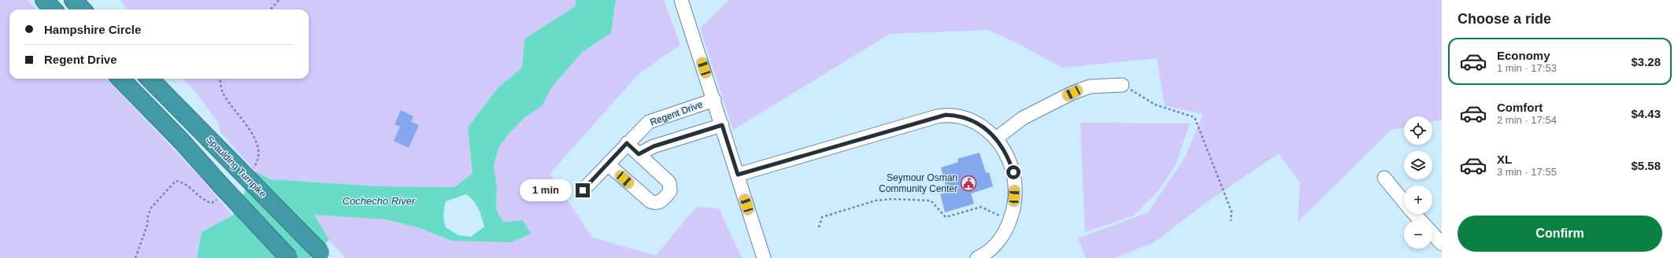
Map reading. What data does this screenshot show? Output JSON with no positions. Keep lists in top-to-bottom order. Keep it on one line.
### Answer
{"streets":{"highway":["Spaulding Turnpike"],"street":["Regent Drive"]},"water":["Cochecho River"],"places":{"public building":["Seymour Osman Community Center"]},"page":{"heading":"Choose a ride","banner":["Hampshire Circle","Regent Drive"],"list":[{"name":"Economy","note":"1 min · 17:53","value":"$3.28"},{"name":"Comfort","note":"2 min · 17:54","value":"$4.43"},{"name":"XL","note":"3 min · 17:55","value":"$5.58"}],"map_buttons":["+","−"],"bubble":"1 min","buttons":"Confirm"}}
